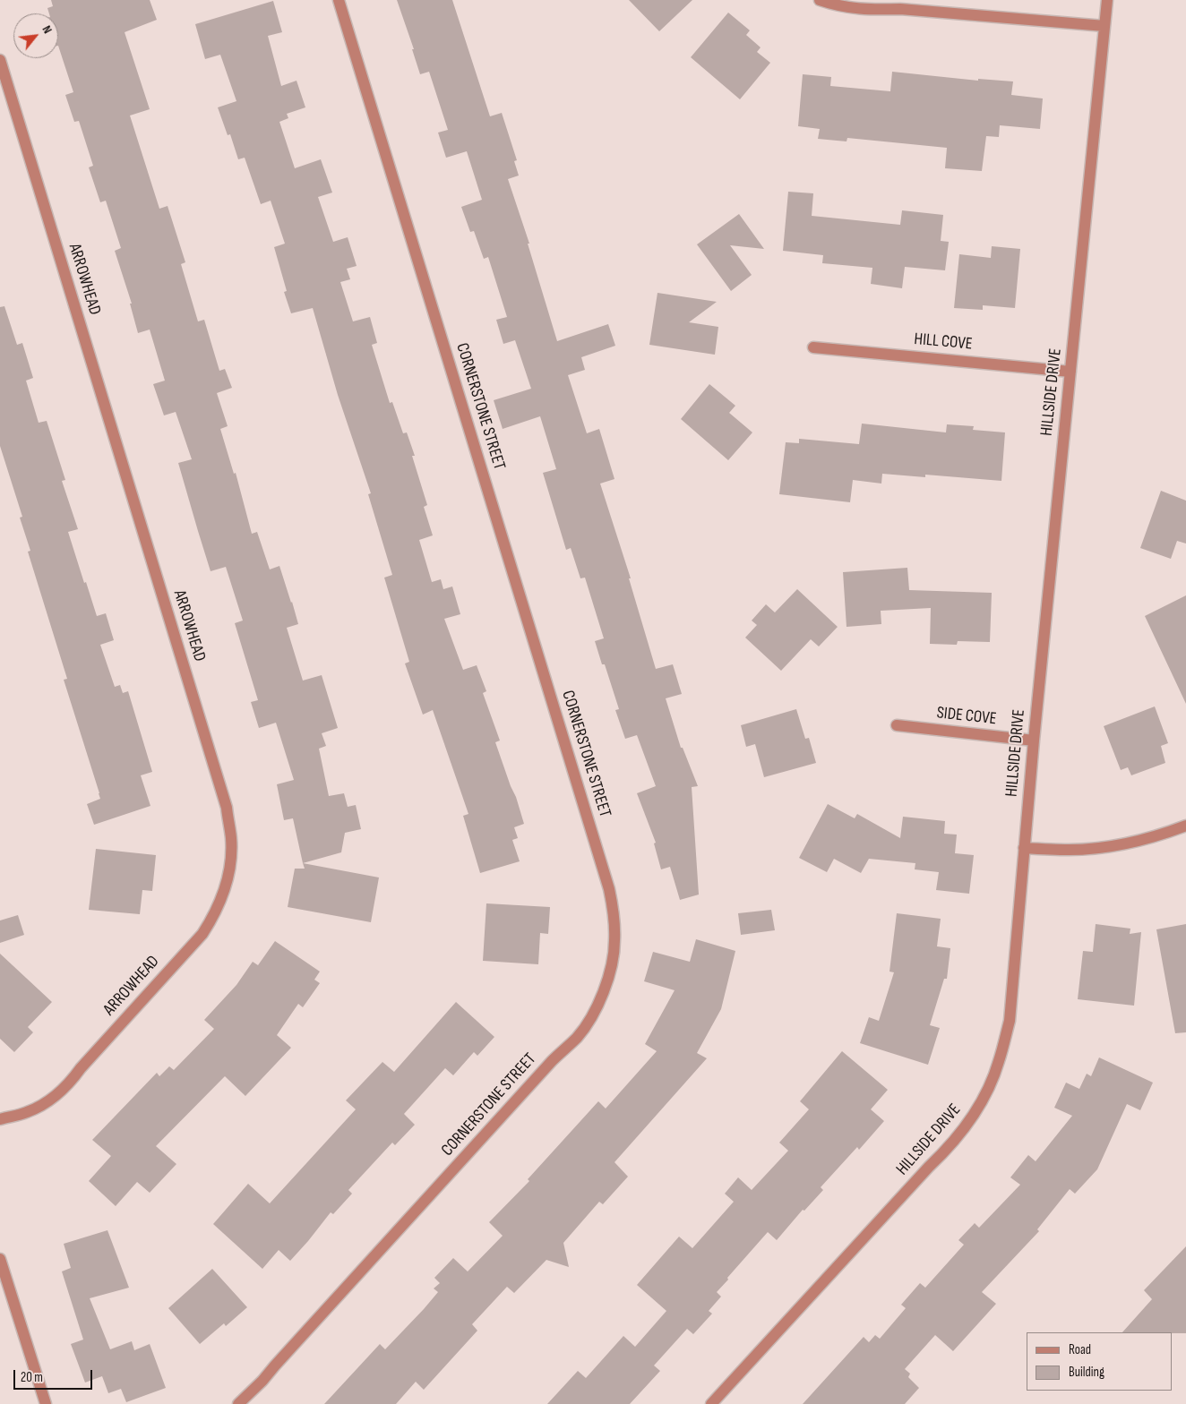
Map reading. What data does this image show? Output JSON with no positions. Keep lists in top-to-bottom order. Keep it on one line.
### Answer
{"streets":{"street":["ARROWHEAD","HILL COVE","HILLSIDE DRIVE","CORNERSTONE STREET","SIDE COVE"]},"crossings":[["HILL COVE","HILLSIDE DRIVE"],["HILLSIDE DRIVE","SIDE COVE"]],"legend":["Road","Building"],"scale_bar":"20 m","north":"top right"}
